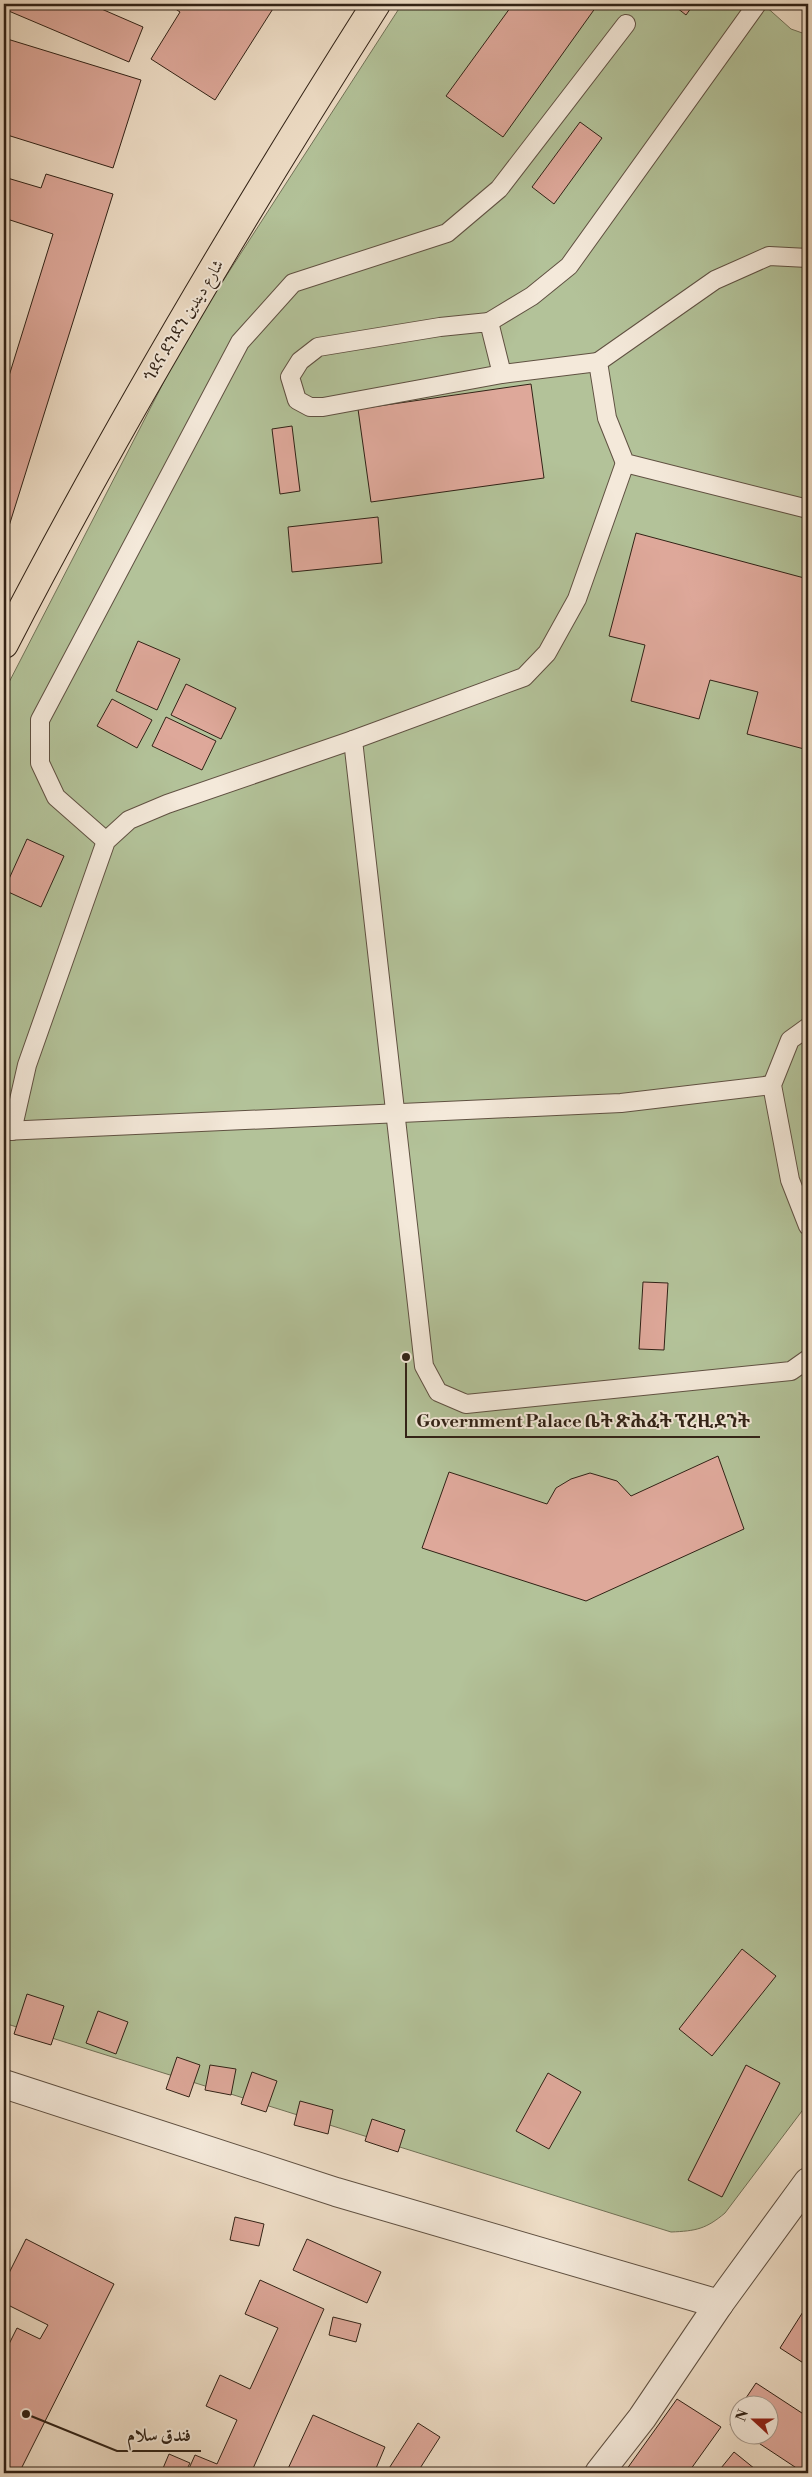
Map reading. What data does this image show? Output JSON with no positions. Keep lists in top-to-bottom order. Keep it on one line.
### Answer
{"streets":{"main road":["ጎደና ደንደን شارع ديندين"]},"places":["Government Palace ቤት ጽሕፈት ፕረዚደንት","فندق سلام"],"north":"left"}
